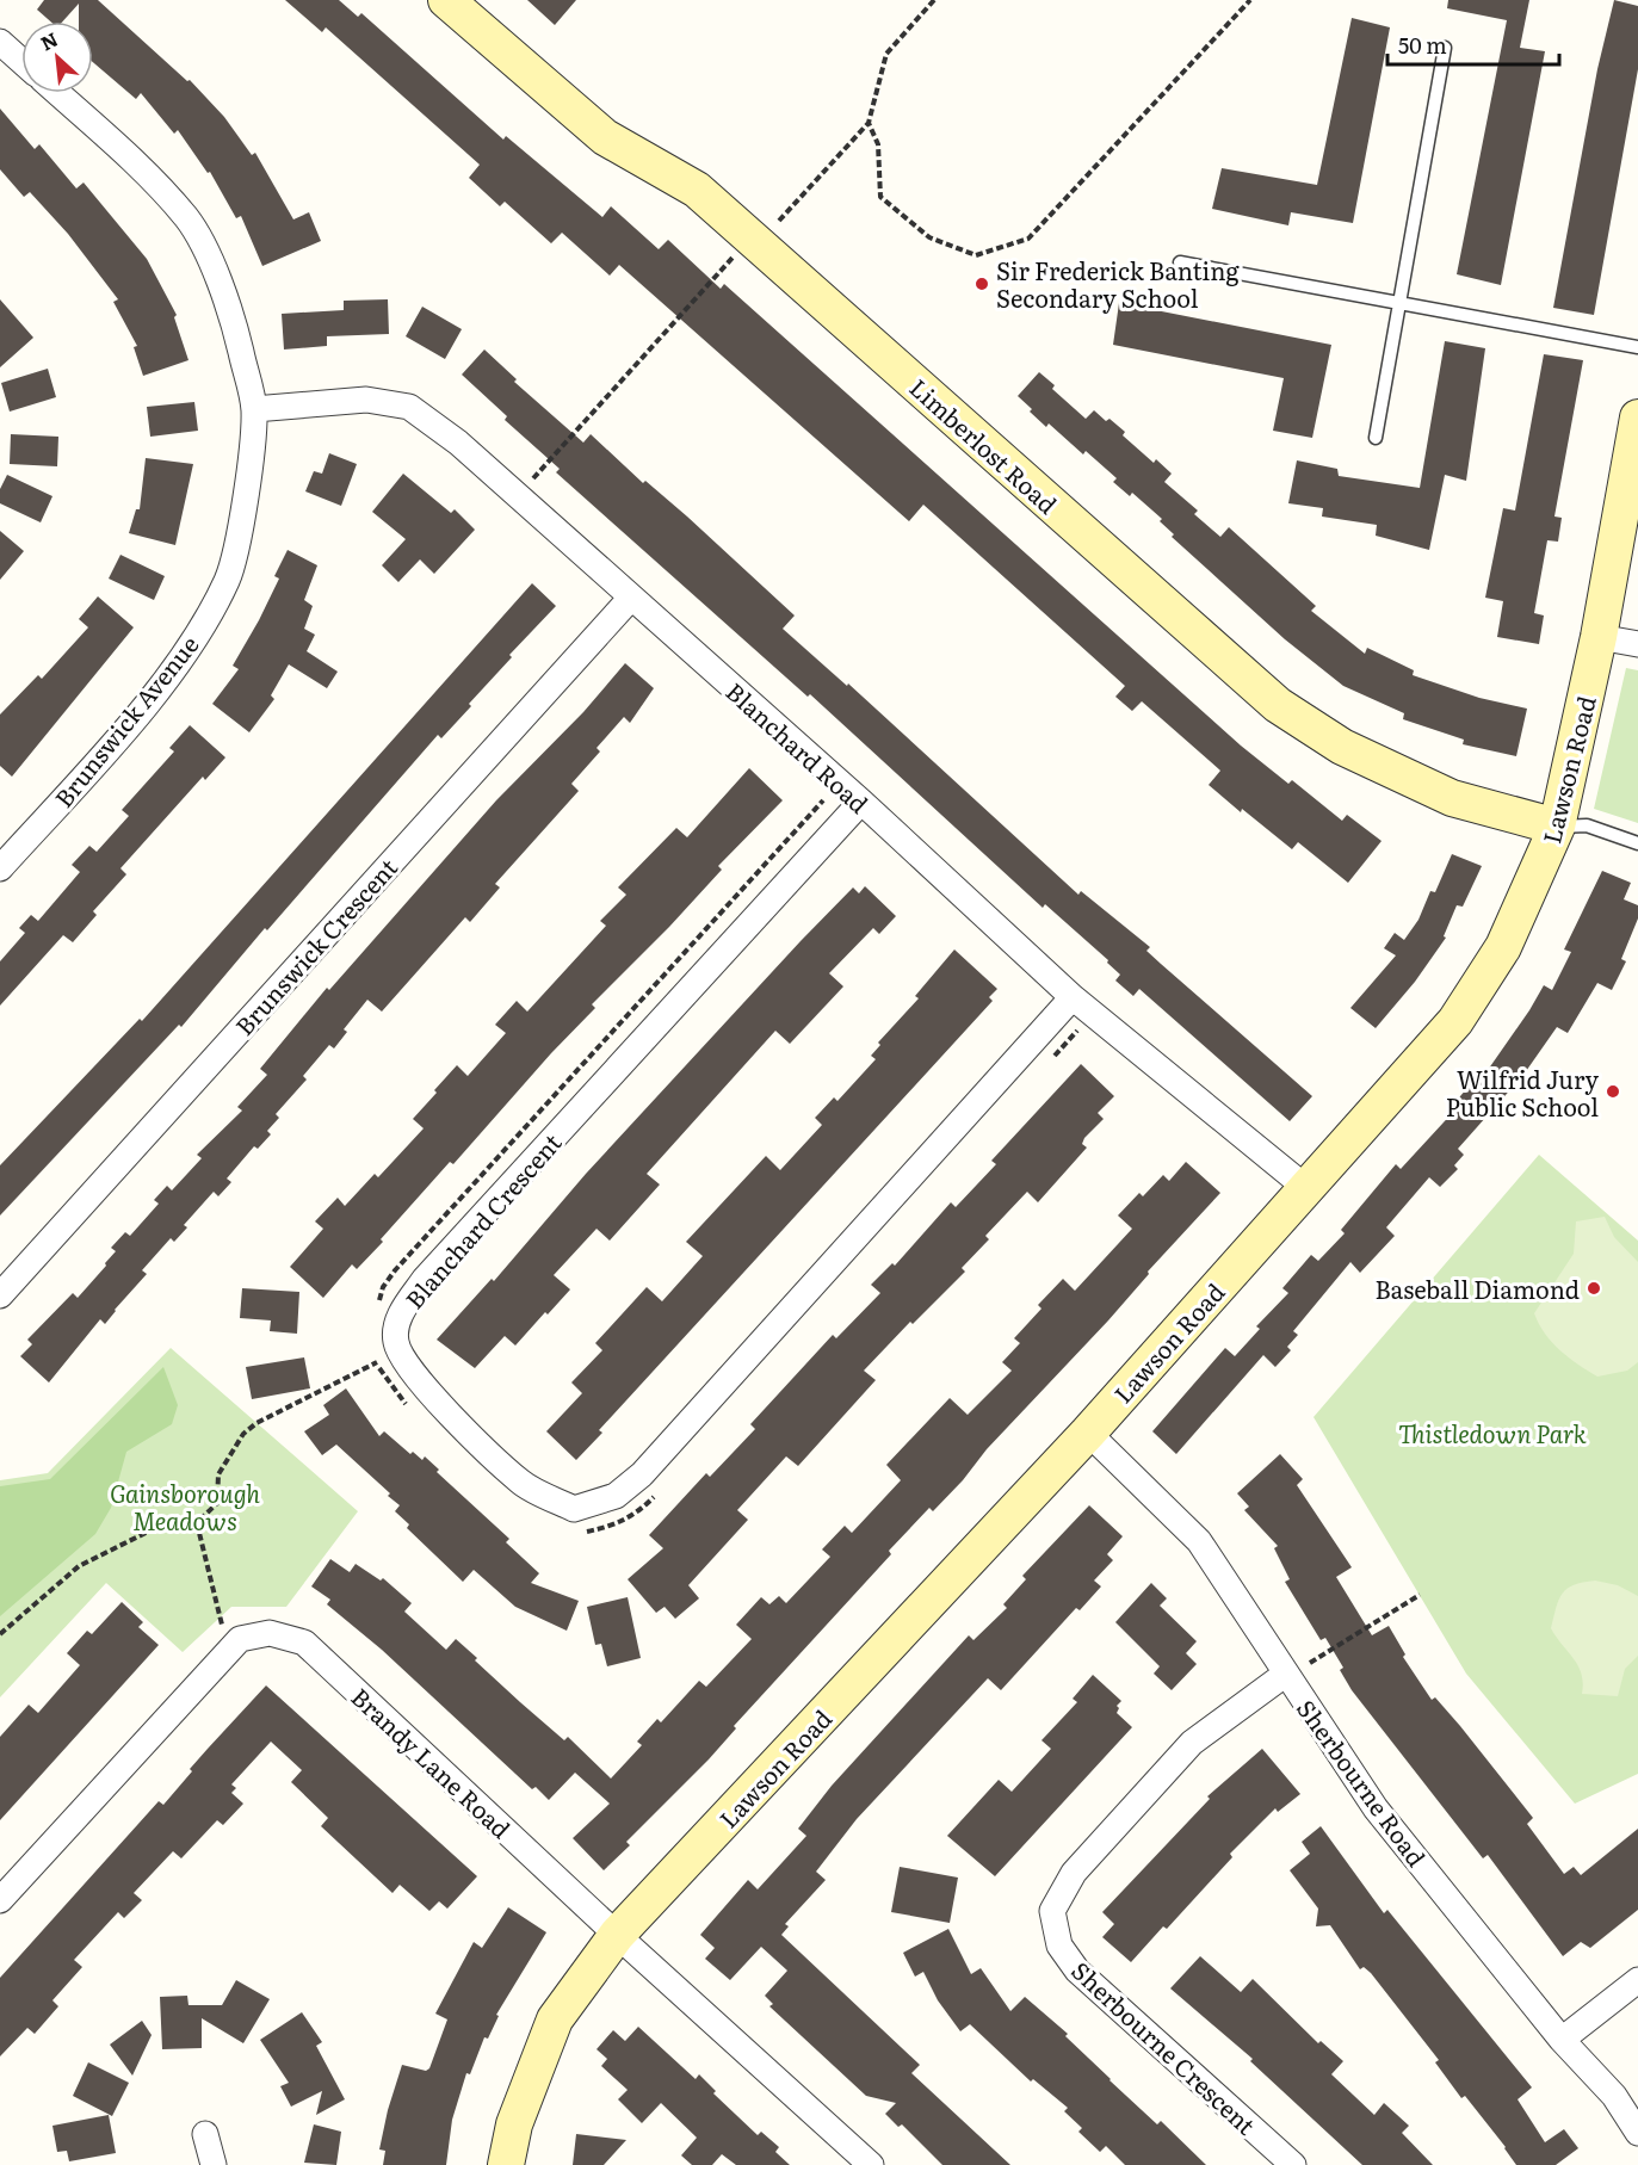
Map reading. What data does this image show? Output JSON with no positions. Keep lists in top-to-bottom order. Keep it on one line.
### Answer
{"streets":{"street":["Limberlost Road","Brunswick Avenue","Blanchard Road","Lawson Road","Brunswick Crescent","Blanchard Crescent","Brandy Lane Road","Sherbourne Road","Sherbourne Crescent"]},"crossings":[["Limberlost Road","Lawson Road"],["Brunswick Avenue","Blanchard Road"],["Blanchard Road","Lawson Road"],["Blanchard Road","Brunswick Crescent"],["Blanchard Road","Blanchard Crescent"],["Lawson Road","Brandy Lane Road"],["Lawson Road","Sherbourne Road"],["Sherbourne Road","Sherbourne Crescent"]],"parks":["Thistledown Park","Gainsborough Meadows"],"places":["Sir Frederick Banting Secondary School","Wilfrid Jury Public School","Baseball Diamond"],"scale_bar":"50 m","north":"top left"}
